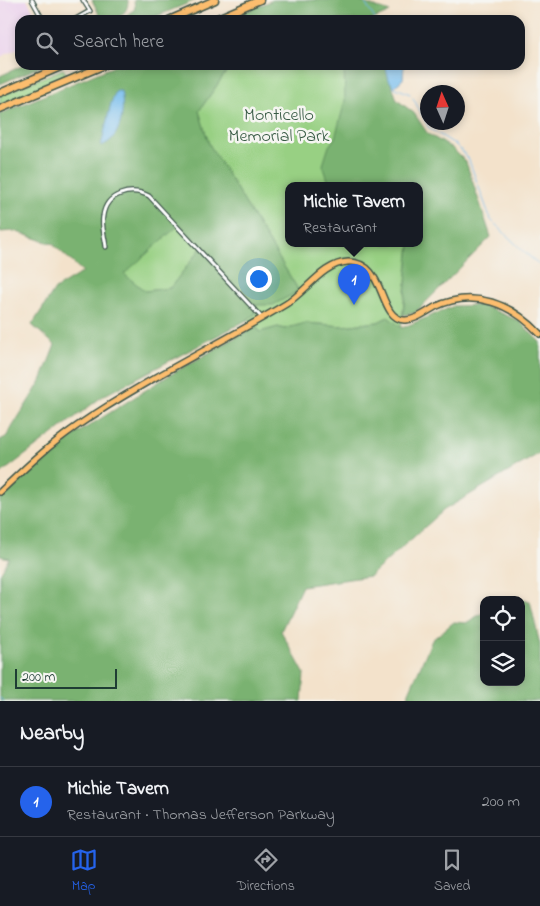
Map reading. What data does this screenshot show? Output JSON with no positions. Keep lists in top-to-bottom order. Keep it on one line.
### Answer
{"parks":["Monticello Memorial Park"],"scale_bar":"200 m","north":"top","page":{"search":"Search here","popup":["Michie Tavern","Restaurant"],"pins":"1","scale":"200 m","heading":"Nearby","list":[{"mark":"1","name":"Michie Tavern","note":"Restaurant · Thomas Jefferson Parkway","value":"200 m"}],"nav":["Map","Directions","Saved"]}}
